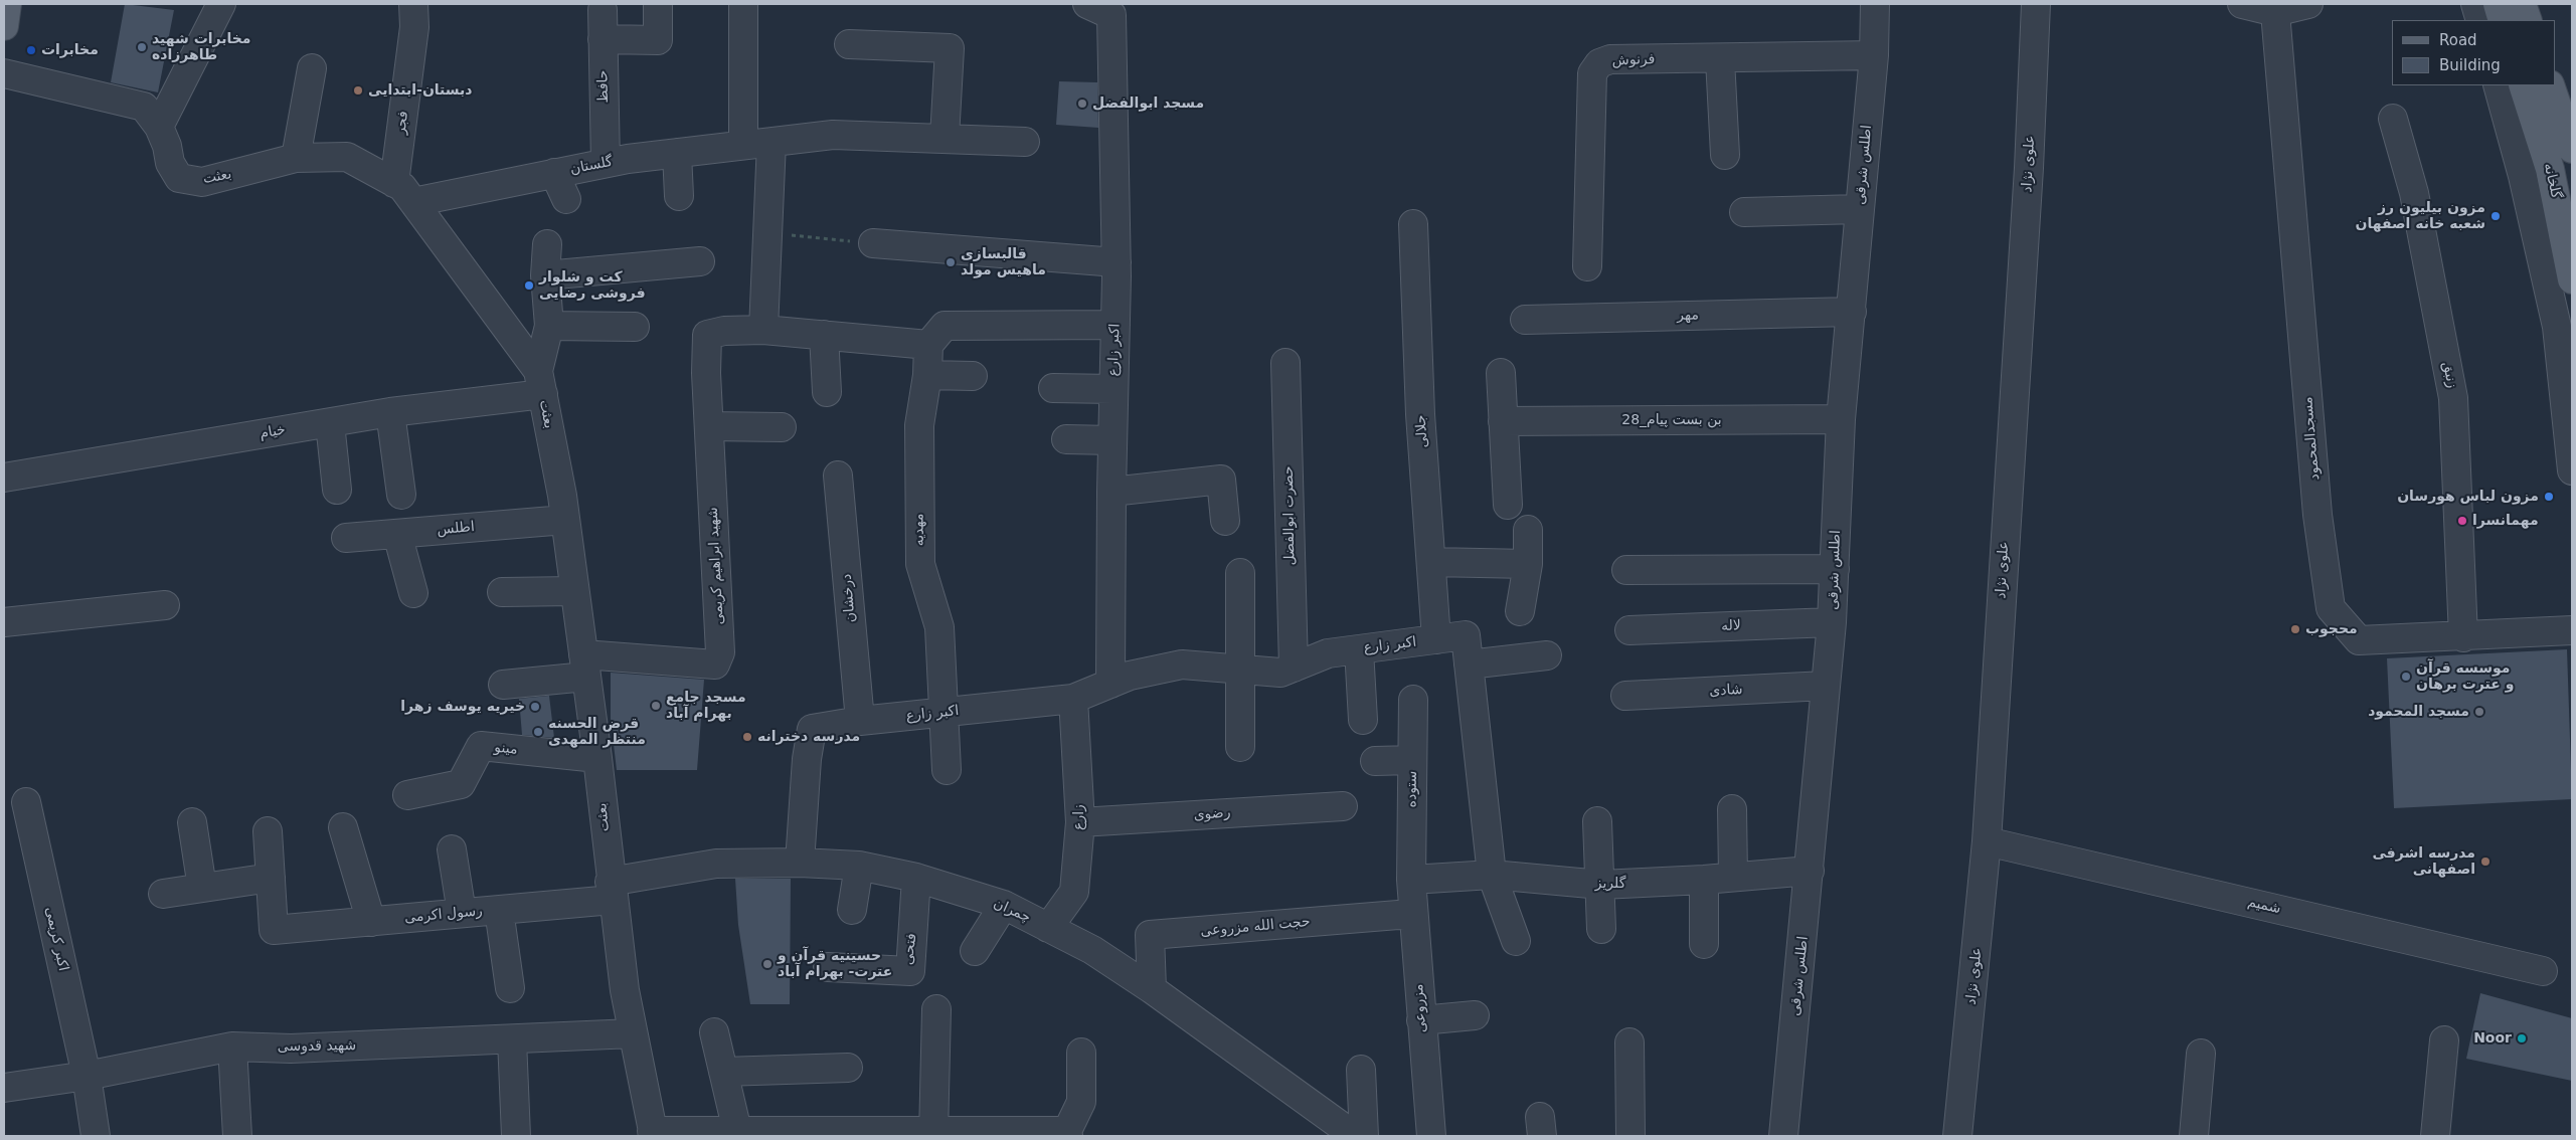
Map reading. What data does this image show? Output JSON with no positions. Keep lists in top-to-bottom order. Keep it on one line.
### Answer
{"streets":{"main road":["گلخانه"],"street":["فرنوش","حافظ","فجر","علوی نژاد","اطلس شرقی","گلستان","بعثت","مهر","اکبر زارع","زنبق","بن بست پیام_28","جلالی","خیام","مسجدالمحمود","حضرت ابوالفضل","اطلس","مهدیه","شهید ابراهیم کریمی","درخشان","لاله","شادی","مینو","ستوده","رضوی","زارع","گلریز","شمیم","چمران","رسول اکرمی","حجت الله مزروعی","اکبر کریمی","فتحی","مزروعی","شهید قدوسی"]},"crossings":[["فرنوش","اطلس شرقی"],["حافظ","گلستان"],["فجر","بعثت"],["علوی نژاد","شمیم"],["اطلس شرقی","مهر"],["اطلس شرقی","بن بست پیام_28"],["اطلس شرقی","لاله"],["اطلس شرقی","شادی"],["اطلس شرقی","گلریز"],["گلستان","بعثت"],["بعثت","خیام"],["بعثت","اطلس"],["بعثت","شهید ابراهیم کریمی"],["بعثت","مینو"],["بعثت","چمران"],["بعثت","رسول اکرمی"],["بعثت","شهید قدوسی"],["اکبر زارع","جلالی"],["اکبر زارع","حضرت ابوالفضل"],["اکبر زارع","مهدیه"],["اکبر زارع","درخشان"],["اکبر زارع","زارع"],["اکبر زارع","چمران"],["زنبق","مسجدالمحمود"],["ستوده","گلریز"],["ستوده","مزروعی"],["رضوی","زارع"],["زارع","چمران"],["گلریز","مزروعی"],["چمران","رسول اکرمی"],["چمران","حجت الله مزروعی"],["چمران","فتحی"],["حجت الله مزروعی","مزروعی"],["اکبر کریمی","شهید قدوسی"]],"places":["مخابرات شهید طاهرزاده","مخابرات","دبستان-ابتدایی","مسجد ابوالفضل","مزون بیلیون رز شعبه خانه اصفهان","قالبسازی ماهیس مولد","کت و شلوار فروشی رضایی","مزون لباس هورسان","مهمانسرا","محجوب","موسسه قرآن و عترت برهان","مسجد جامع بهرام آباد","خیریه یوسف زهرا","مسجد المحمود","قرض الحسنه منتظر المهدی","مدرسه دخترانه","مدرسه اشرفی اصفهانی","حسینیه قرآن و عترت- بهرام آباد","Noor"],"legend":["Road","Building"]}
